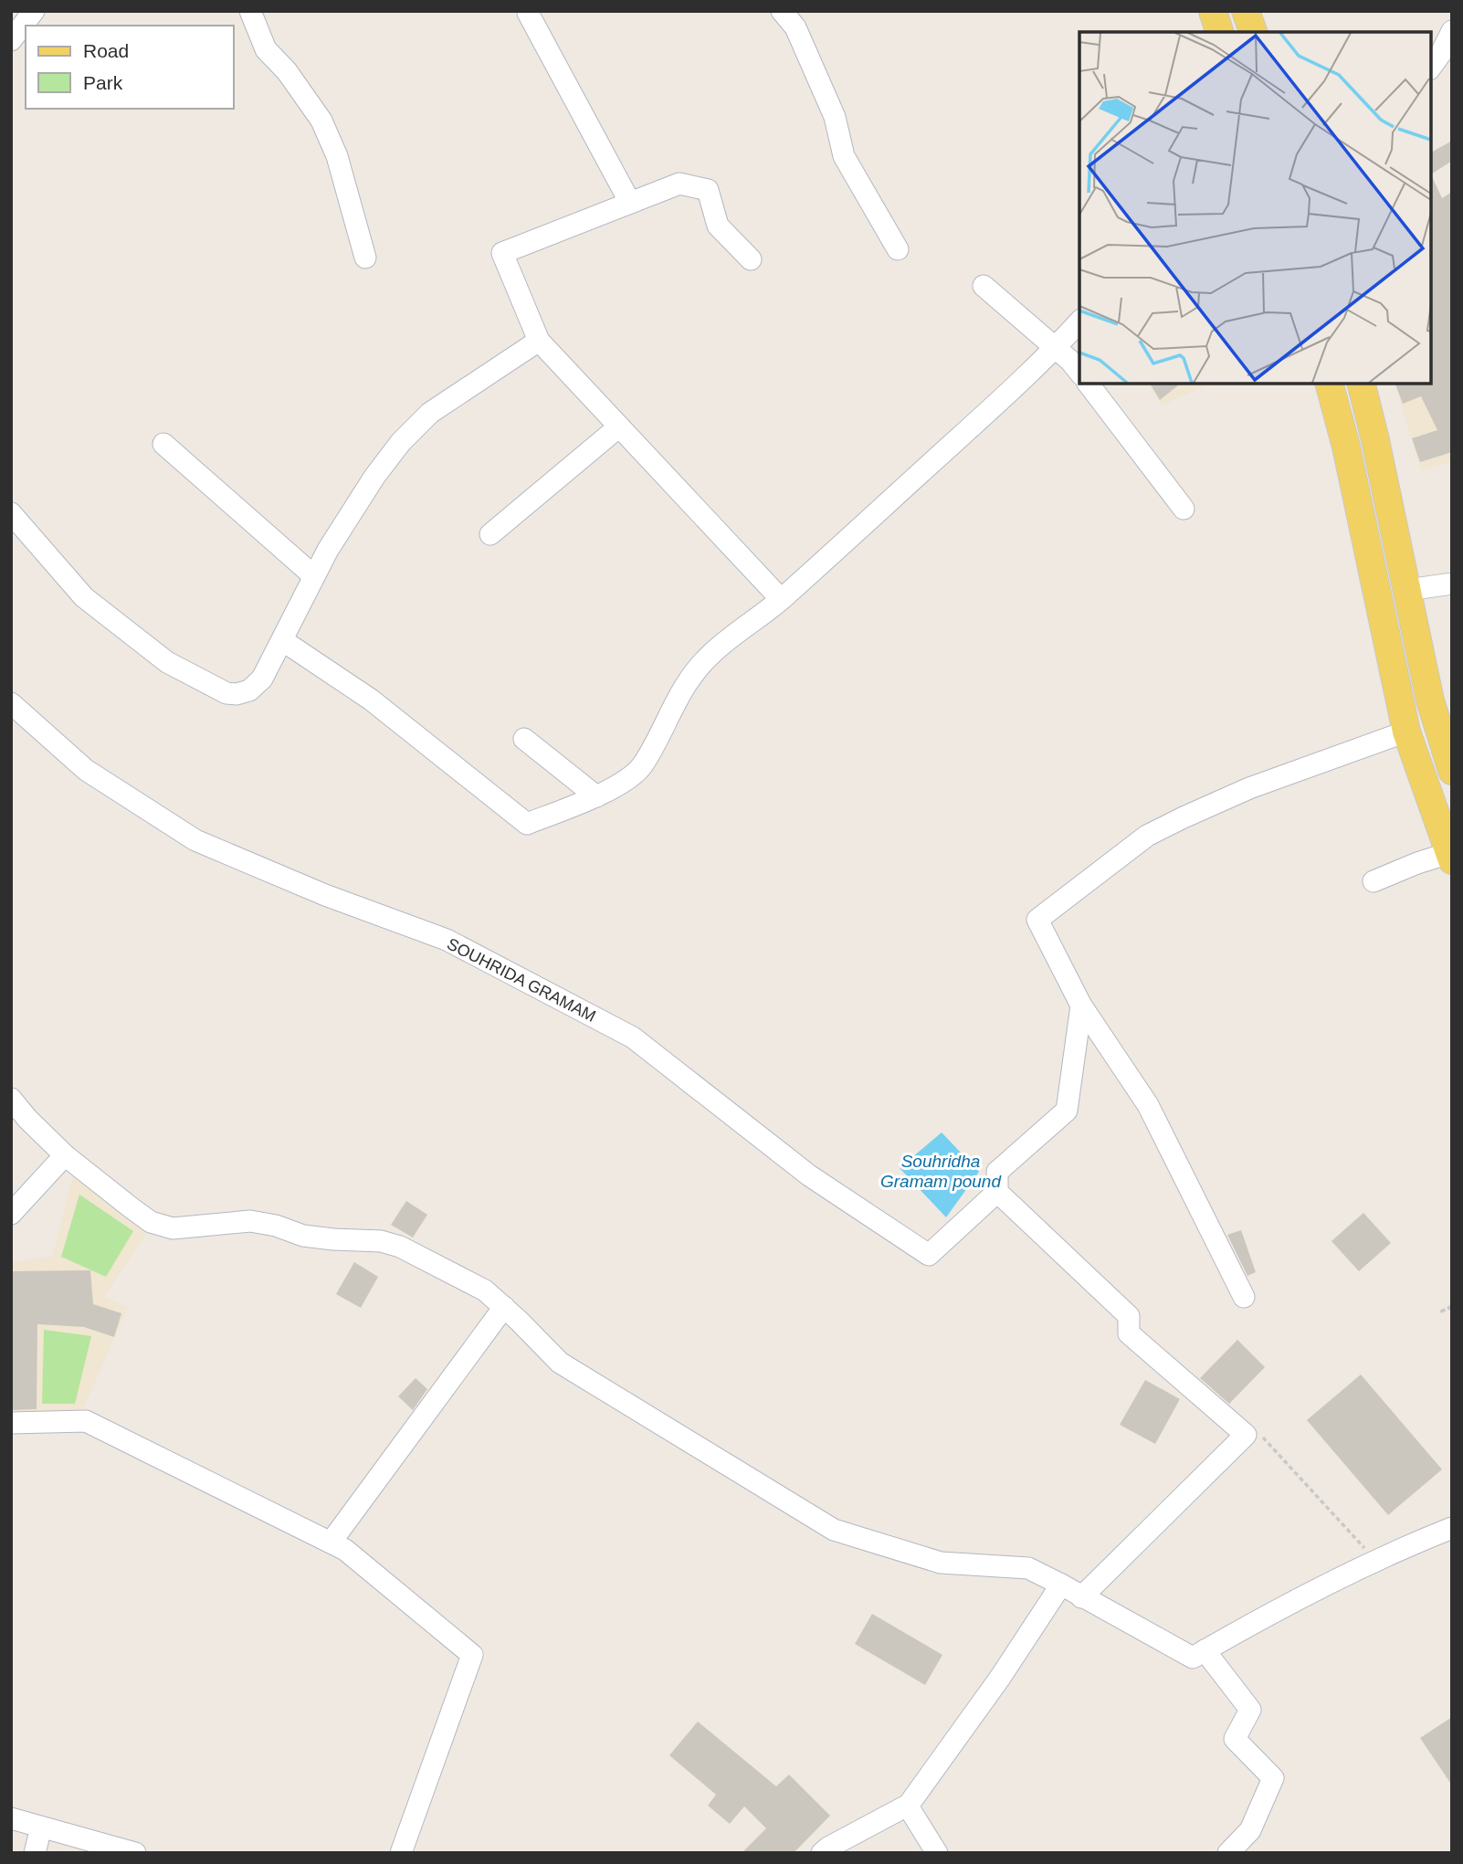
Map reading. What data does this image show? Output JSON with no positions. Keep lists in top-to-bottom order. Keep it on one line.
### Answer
{"streets":{"street":["SOUHRIDA GRAMAM"]},"water":["Souhridha Gramam pound"],"legend":["Road","Park"]}
